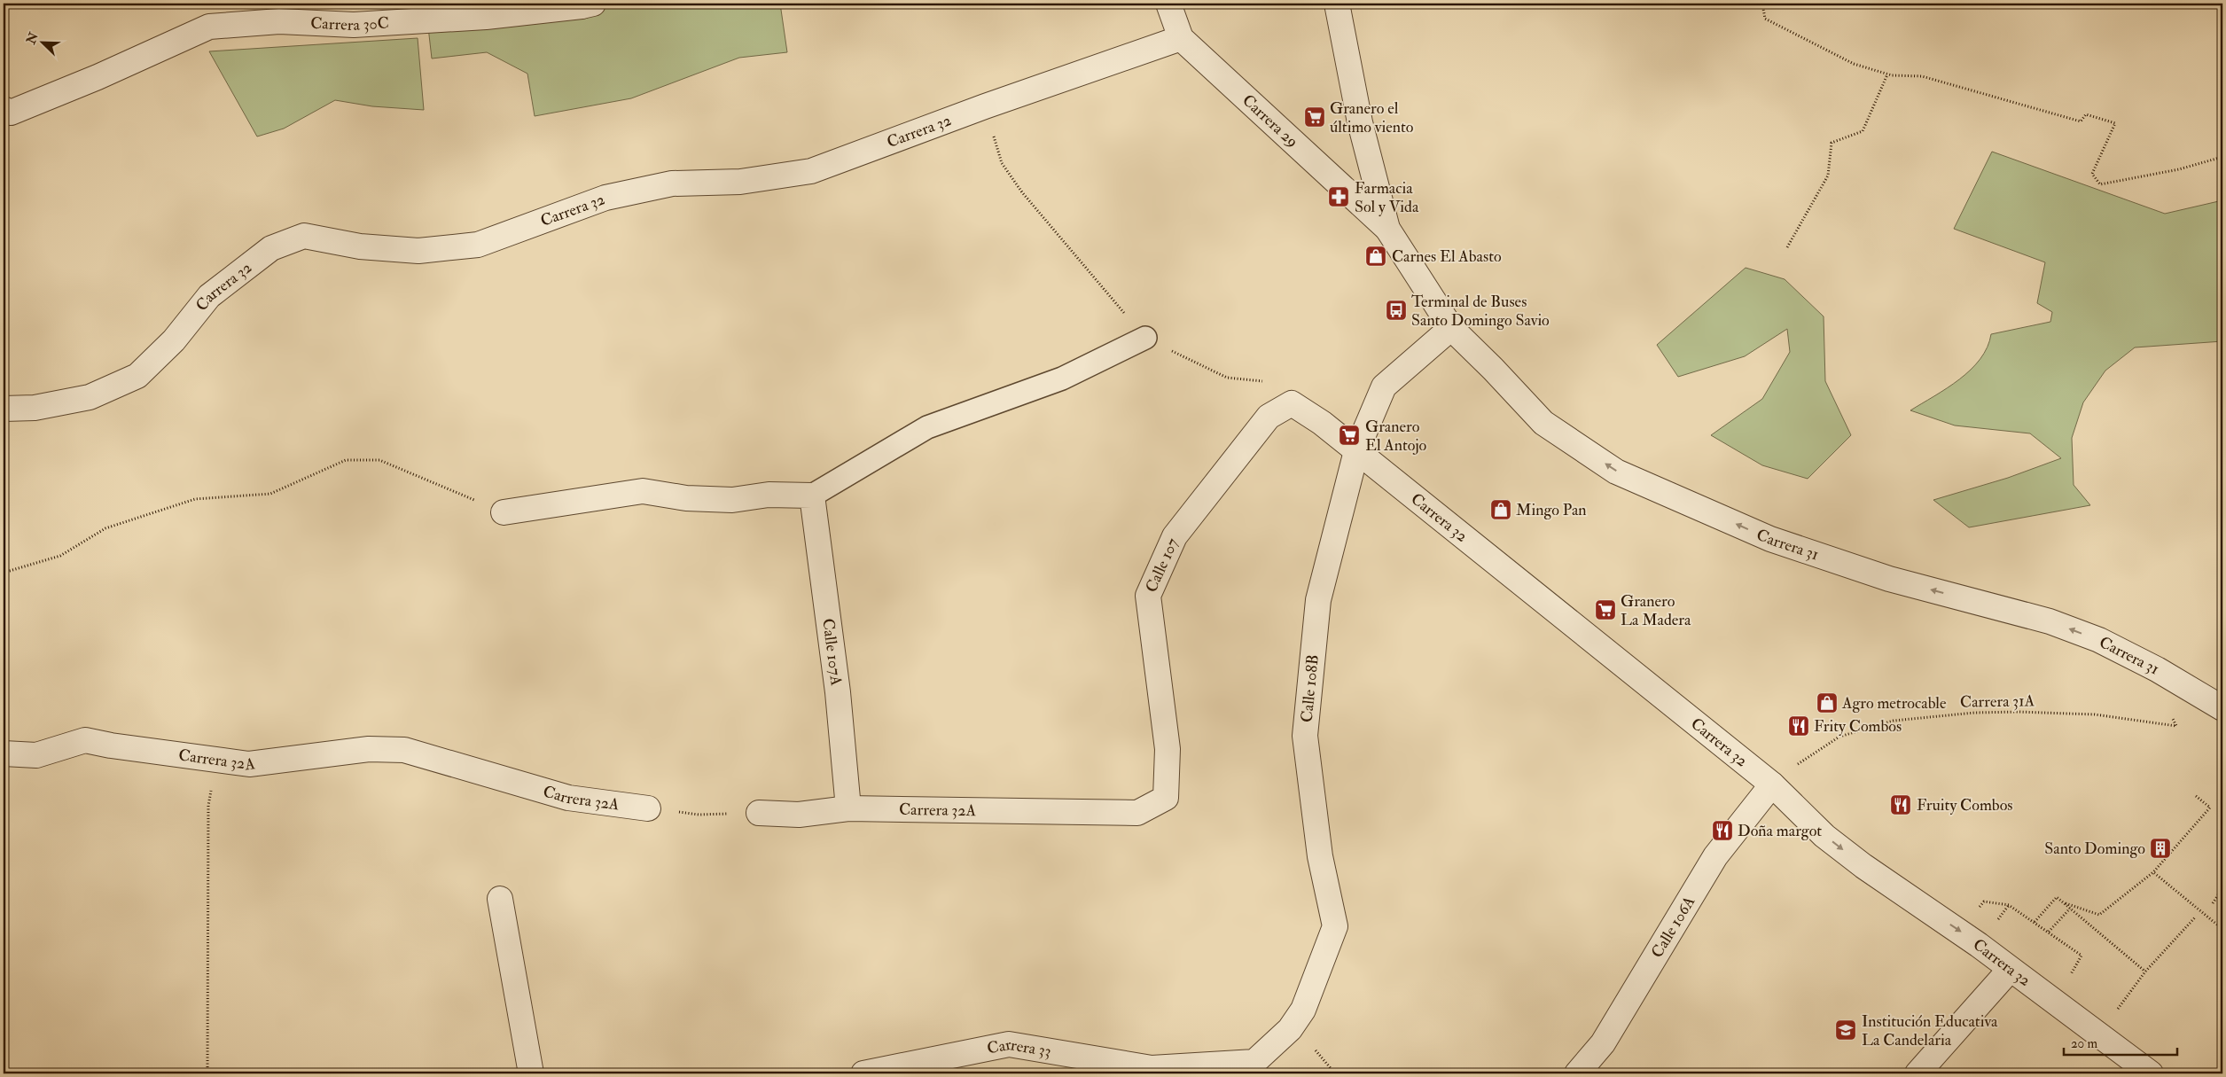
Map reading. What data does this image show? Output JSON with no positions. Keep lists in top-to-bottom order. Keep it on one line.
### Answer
{"streets":{"street":["Carrera 30C","Carrera 29","Carrera 32","Carrera 31","Calle 107","Calle 107A","Calle 108B","Carrera 32A","Calle 106A","Carrera 33"],"path":["Carrera 31A"]},"crossings":[["Carrera 29","Carrera 32"],["Carrera 29","Carrera 31"],["Carrera 32","Calle 107"],["Carrera 32","Calle 108B"],["Carrera 32","Carrera 31A"],["Carrera 32","Calle 106A"],["Carrera 31","Calle 108B"],["Carrera 31","Carrera 31A"],["Calle 107","Carrera 32A"],["Calle 107A","Carrera 32A"],["Calle 108B","Carrera 33"],["Carrera 31A","Calle 106A"]],"one_way":["Carrera 31"],"places":{"supermarket":["Granero el último viento","Granero El Antojo","Granero La Madera"],"pharmacy":["Farmacia Sol y Vida"],"shop":["Carnes El Abasto","Mingo Pan","Agro metrocable"],"bus stop":["Terminal de Buses Santo Domingo Savio"],"restaurant":["Frity Combos","Fruity Combos","Doña margot"],"building":["Santo Domingo"],"school or university":["Institución Educativa La Candelaria"]},"scale_bar":"20 m","north":"top left"}
